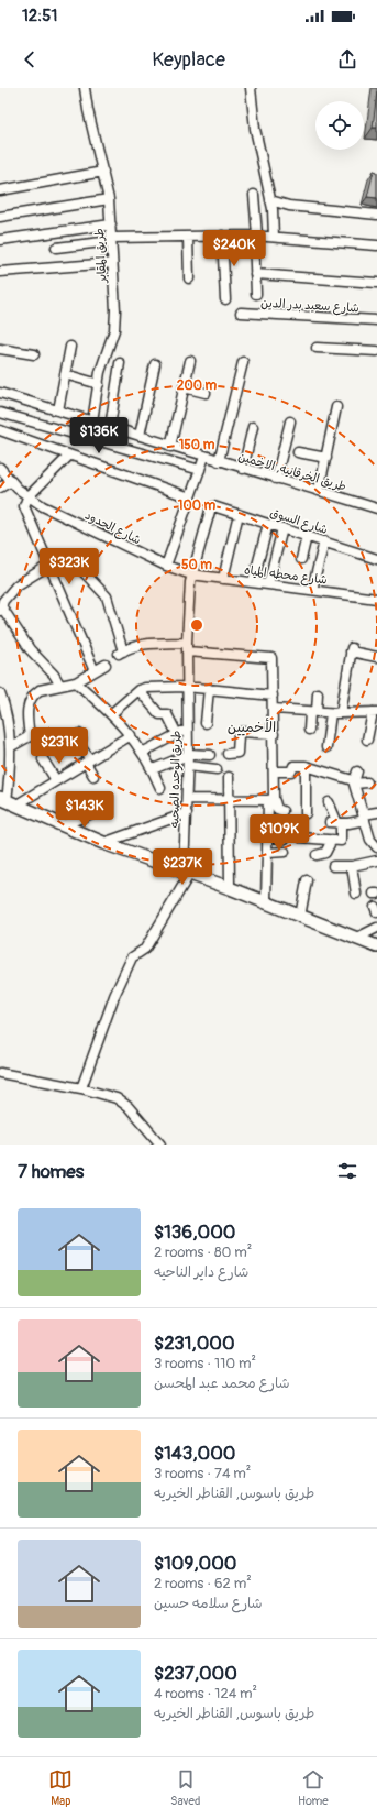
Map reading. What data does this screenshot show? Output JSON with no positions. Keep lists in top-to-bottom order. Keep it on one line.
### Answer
{"streets":{"street":["طريق المقابر","شارع سعيد بدر الدين","طريق الخرقانيه, الاخمين","شارع السوق","شارع الحدود","شارع محطه المياه","طريق الوحده الصحيه"]},"crossings":[["طريق المقابر","طريق الخرقانيه, الاخمين"],["شارع السوق","طريق الوحده الصحيه"],["شارع الحدود","شارع محطه المياه"],["شارع الحدود","طريق الوحده الصحيه"],["شارع محطه المياه","طريق الوحده الصحيه"]],"districts":["الأخميين"],"page":{"status":"12:51","header":"Keyplace","price":["$240K","$136K","$323K","$231K","$143K","$109K","$237K"],"heading":"7 homes","list":[{"name":"$136,000","note":"2 rooms · 80 m² · شارع داير الناحيه"},{"name":"$231,000","note":"3 rooms · 110 m² · شارع محمد عبد المحسن"},{"name":"$143,000","note":"3 rooms · 74 m² · طريق باسوس, القناطر الخيريه"},{"name":"$109,000","note":"2 rooms · 62 m² · شارع سلامه حسين"},{"name":"$237,000","note":"4 rooms · 124 m² · طريق باسوس, القناطر الخيريه"}],"tabs":["Map","Saved","Home"]},"rings":["200 m","150 m","100 m","50 m"]}
